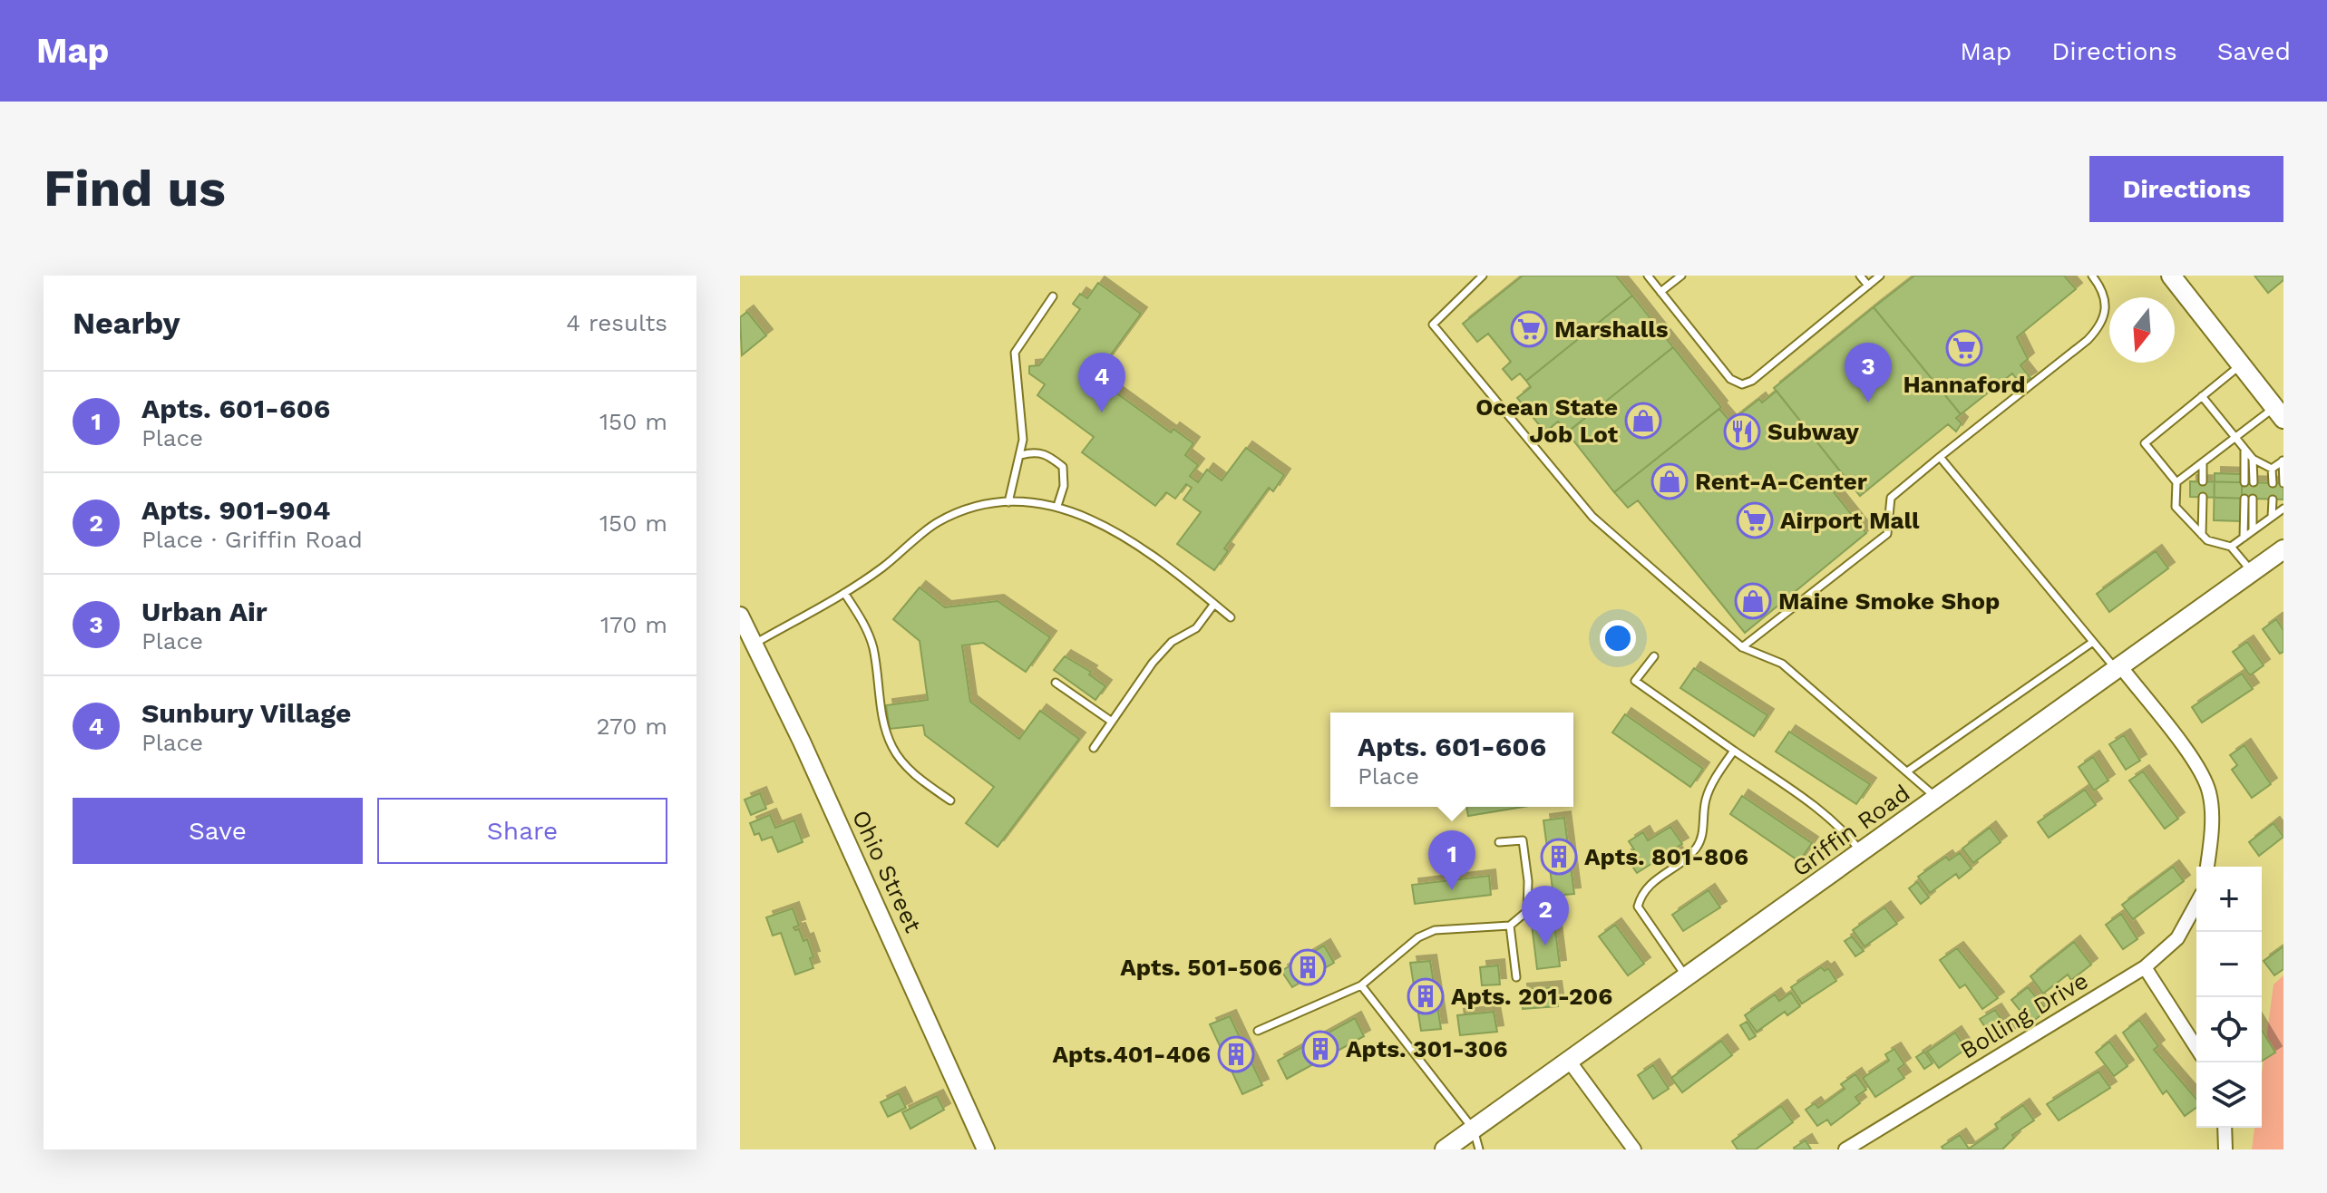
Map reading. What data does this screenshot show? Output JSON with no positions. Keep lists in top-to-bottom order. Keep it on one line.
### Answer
{"streets":{"main road":["Griffin Road"],"street":["Ohio Street","Bolling Drive"]},"places":{"supermarket":["Marshalls","Hannaford","Airport Mall"],"shop":["Ocean State Job Lot","Rent-A-Center","Maine Smoke Shop"],"restaurant":["Subway"],"building":["Apts. 801-806","Apts. 501-506","Apts. 201-206","Apts. 301-306","Apts.401-406"]},"north":"bottom","page":{"header":"Map","nav":["Map","Directions","Saved"],"buttons":["Directions",["Save","Share"]],"title":"Find us","heading":["Nearby","4 results"],"pins":["3","4","1","2"],"list":[{"mark":"1","name":"Apts. 601-606","note":"Place","value":"150 m"},{"mark":"2","name":"Apts. 901-904","note":"Place · Griffin Road","value":"150 m"},{"mark":"3","name":"Urban Air","note":"Place","value":"170 m"},{"mark":"4","name":"Sunbury Village","note":"Place","value":"270 m"}],"popup":["Apts. 601-606","Place"],"map_buttons":["+","−"]}}
